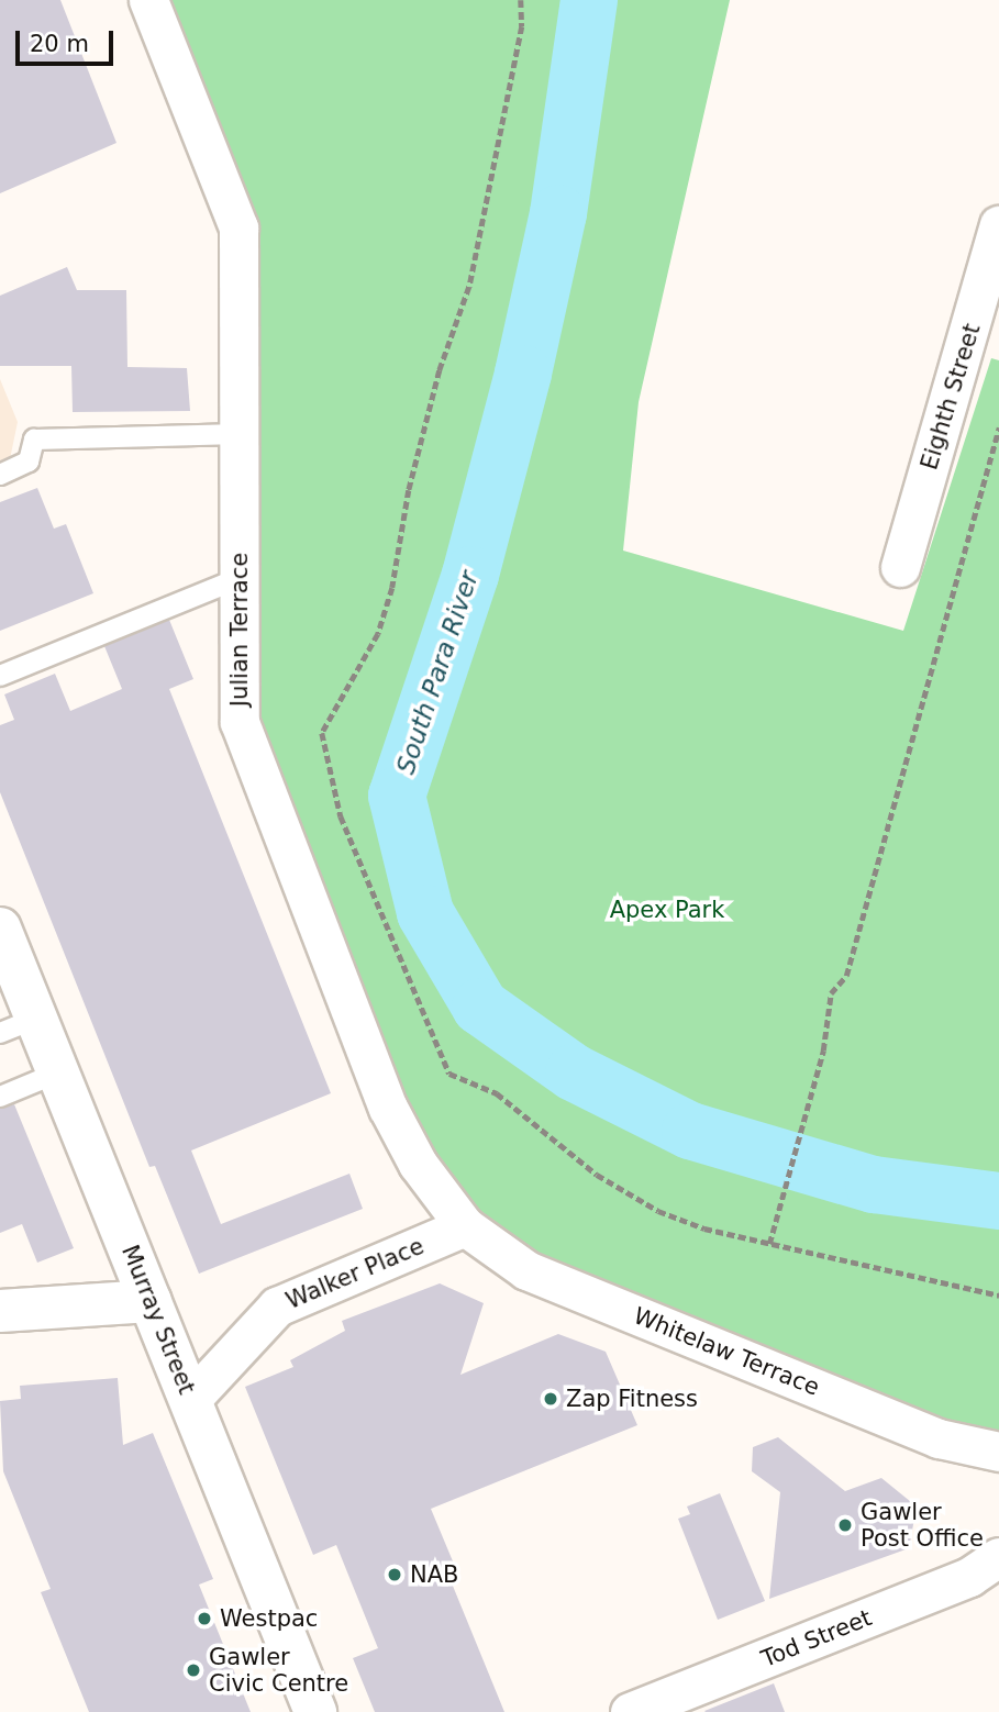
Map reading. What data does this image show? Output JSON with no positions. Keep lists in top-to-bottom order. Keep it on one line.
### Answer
{"streets":{"main road":["Murray Street"],"street":["Eighth Street","Julian Terrace","Walker Place","Whitelaw Terrace","Tod Street"]},"crossings":[["Julian Terrace","Walker Place"],["Julian Terrace","Whitelaw Terrace"],["Walker Place","Murray Street"],["Walker Place","Whitelaw Terrace"]],"water":["South Para River"],"parks":["Apex Park"],"places":["Zap Fitness","Gawler Post Office","NAB","Westpac","Gawler Civic Centre"],"scale_bar":"20 m"}
